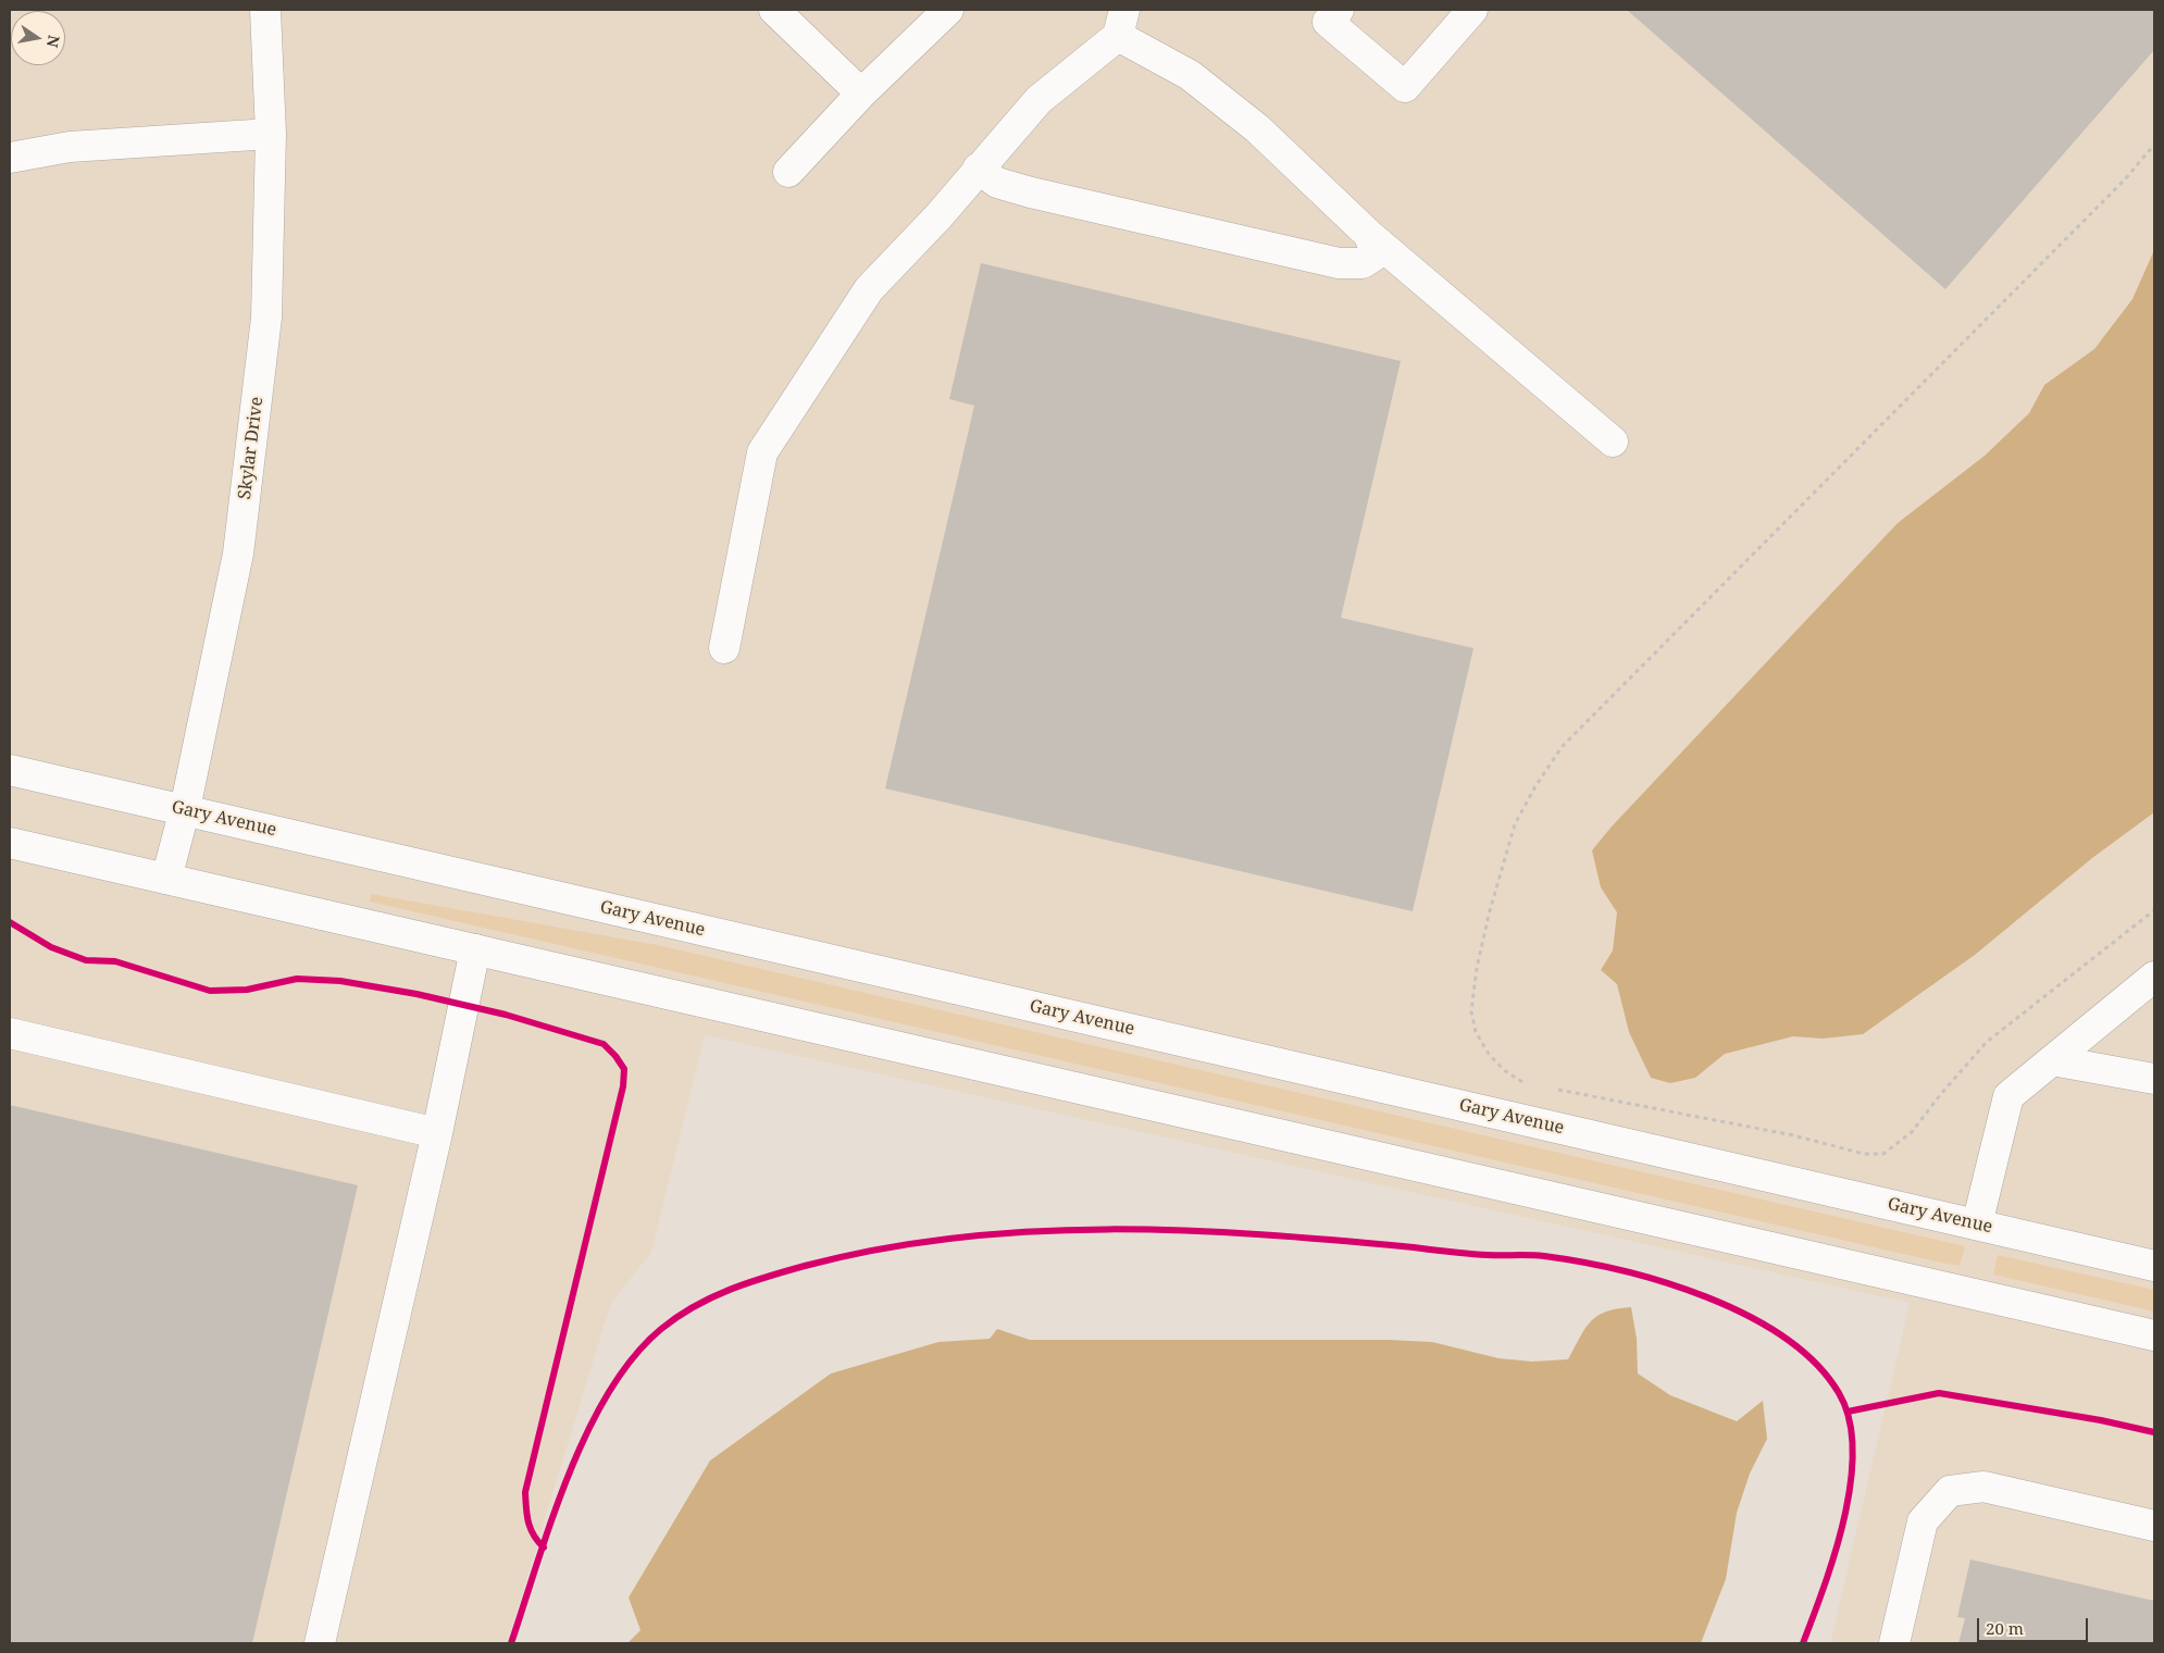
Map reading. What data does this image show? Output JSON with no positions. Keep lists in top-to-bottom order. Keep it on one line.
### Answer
{"streets":{"main road":["Skylar Drive","Gary Avenue"]},"crossings":[["Skylar Drive","Gary Avenue"]],"scale_bar":"20 m","north":"right"}
